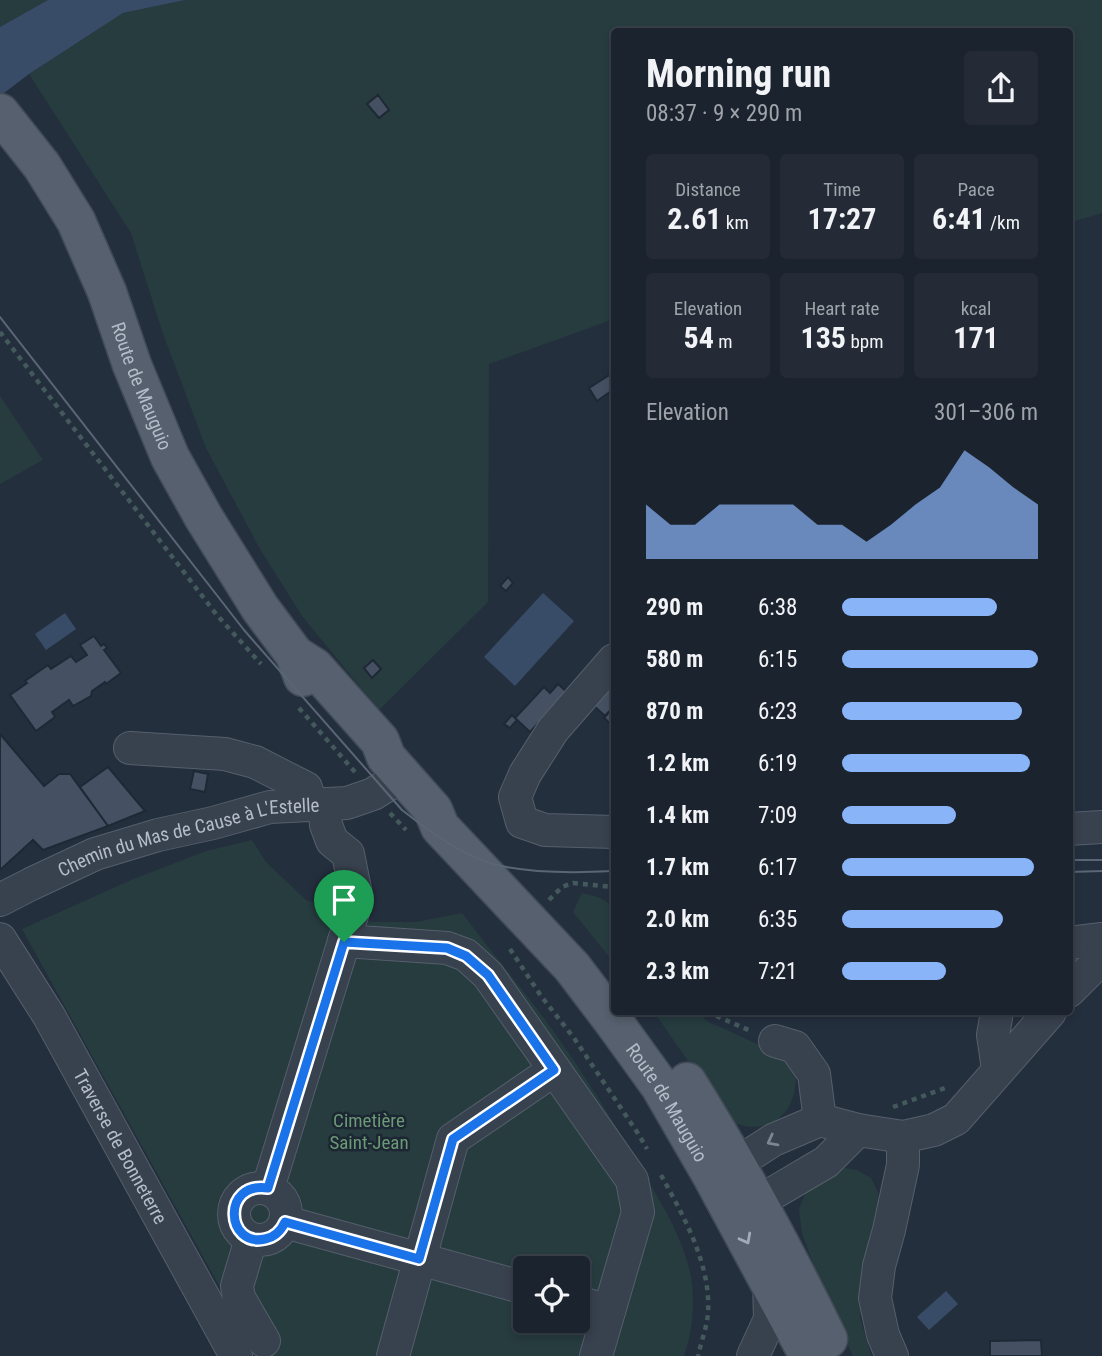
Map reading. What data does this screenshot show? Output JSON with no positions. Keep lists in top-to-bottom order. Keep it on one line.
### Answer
{"streets":{"main road":["Route de Mauguio"],"street":["Chemin du Mas de Cause à L'Estelle","Traverse de Bonneterre"]},"crossings":[["Route de Mauguio","Chemin du Mas de Cause à L'Estelle"]],"parks":["Cimetière Saint-Jean"],"page":{"heading":["Morning run","08:37 · 9 × 290 m"],"stats":[["Distance","2.61 km"],["Time","17:27"],["Pace","6:41 /km"],["Elevation","54 m"],["Heart rate","135 bpm"],["kcal","171"]],"chart":["Elevation","301–306 m"],"list":[{"name":"290 m","note":"6:38"},{"name":"580 m","note":"6:15"},{"name":"870 m","note":"6:23"},{"name":"1.2 km","note":"6:19"},{"name":"1.4 km","note":"7:09"},{"name":"1.7 km","note":"6:17"},{"name":"2.0 km","note":"6:35"},{"name":"2.3 km","note":"7:21"}]}}
